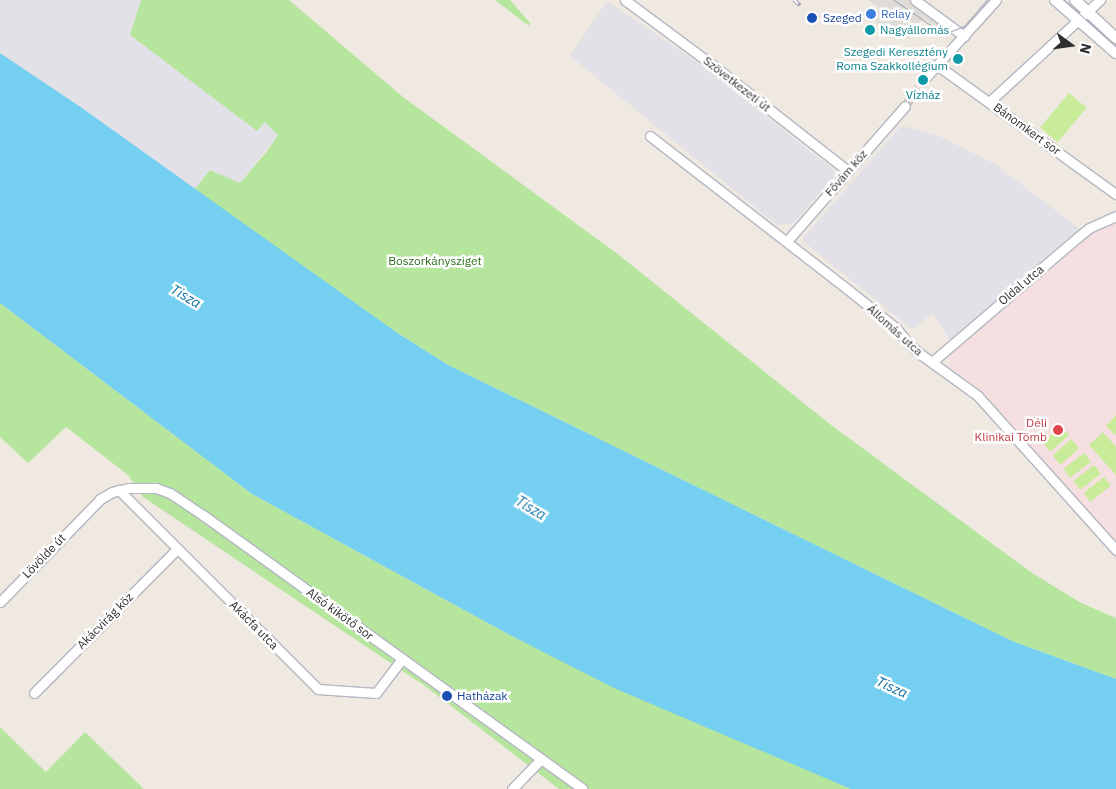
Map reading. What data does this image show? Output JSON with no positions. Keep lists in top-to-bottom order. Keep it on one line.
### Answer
{"streets":{"street":["Szövetkezeti út","Bánomkert sor","Fővám köz","Oldal utca","Állomás utca","Lövölde út","Alsó kikötő sor","Akácvirág köz","Akácfa utca"]},"crossings":[["Szövetkezeti út","Fővám köz"],["Fővám köz","Állomás utca"],["Oldal utca","Állomás utca"],["Lövölde út","Alsó kikötő sor"],["Alsó kikötő sor","Akácfa utca"],["Akácvirág köz","Akácfa utca"]],"water":["Tisza"],"parks":["Boszorkánysziget"],"places":["Relay","Szeged","Nagyállomás","Szegedi Keresztény Roma Szakkollégium","Vízház","Déli Klinikai Tömb","Hatházak"],"north":"right"}
